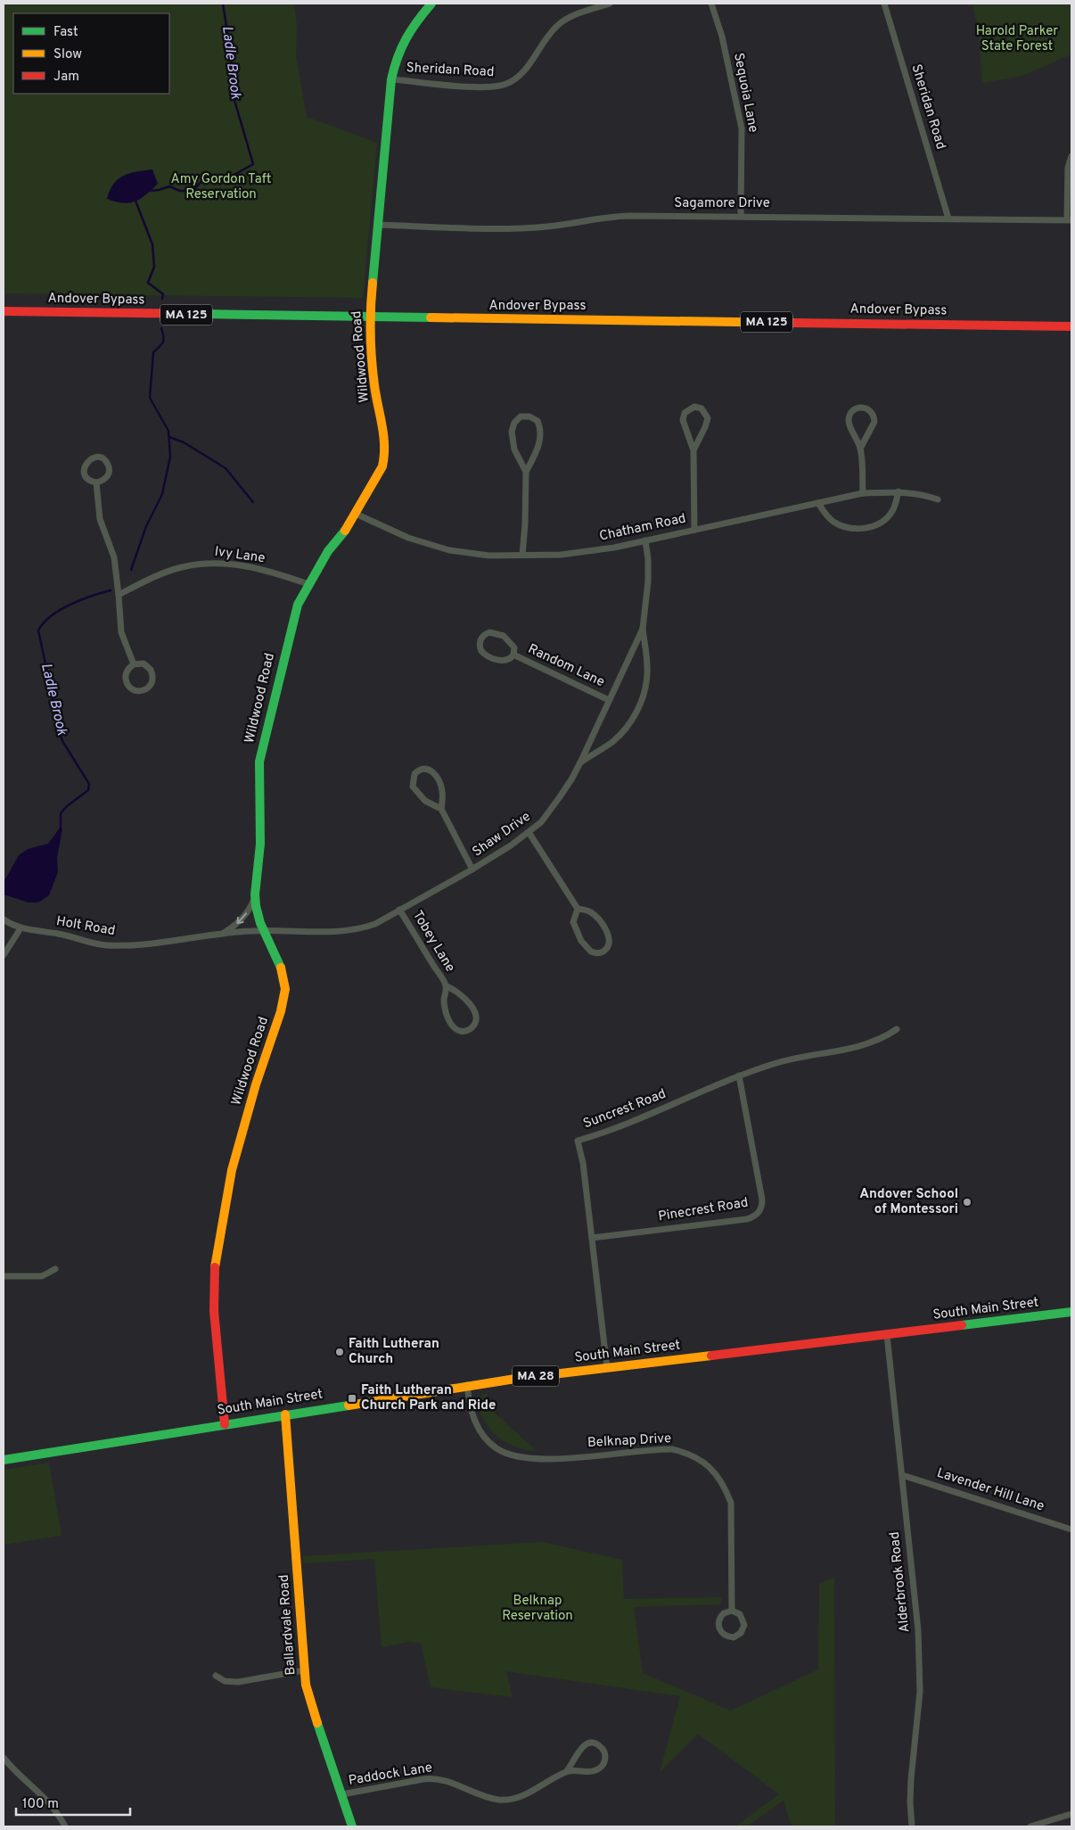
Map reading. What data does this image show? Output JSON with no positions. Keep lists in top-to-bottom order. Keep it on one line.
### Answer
{"streets":{"main road":["Andover Bypass","MA 125","Wildwood Road","South Main Street","MA 28","Ballardvale Road"],"street":["Sheridan Road","Sequoia Lane","Sagamore Drive","Chatham Road","Ivy Lane","Random Lane","Shaw Drive","Holt Road","Tobey Lane","Suncrest Road","Pinecrest Road","Belknap Drive","Lavender Hill Lane","Alderbrook Road","Paddock Lane"]},"crossings":[["Sheridan Road","Sagamore Drive"],["Sheridan Road","Wildwood Road"],["Sequoia Lane","Sagamore Drive"],["Sagamore Drive","Wildwood Road"],["Andover Bypass","Wildwood Road"],["Wildwood Road","Chatham Road"],["Wildwood Road","Ivy Lane"],["Wildwood Road","Shaw Drive"],["Wildwood Road","Holt Road"],["Wildwood Road","South Main Street"],["Chatham Road","Shaw Drive"],["Random Lane","Shaw Drive"],["Shaw Drive","Holt Road"],["Shaw Drive","Tobey Lane"],["Suncrest Road","Pinecrest Road"],["Suncrest Road","South Main Street"],["South Main Street","Belknap Drive"],["South Main Street","Alderbrook Road"],["South Main Street","Ballardvale Road"],["Lavender Hill Lane","Alderbrook Road"],["Ballardvale Road","Paddock Lane"]],"water":["Ladle Brook"],"parks":["Harold Parker State Forest","Amy Gordon Taft Reservation","Belknap Reservation"],"places":{"other":["Andover School of Montessori","Faith Lutheran Church"],"transit":["Faith Lutheran Church Park and Ride"]},"legend":["Fast","Slow","Jam"],"scale_bar":"100 m"}
